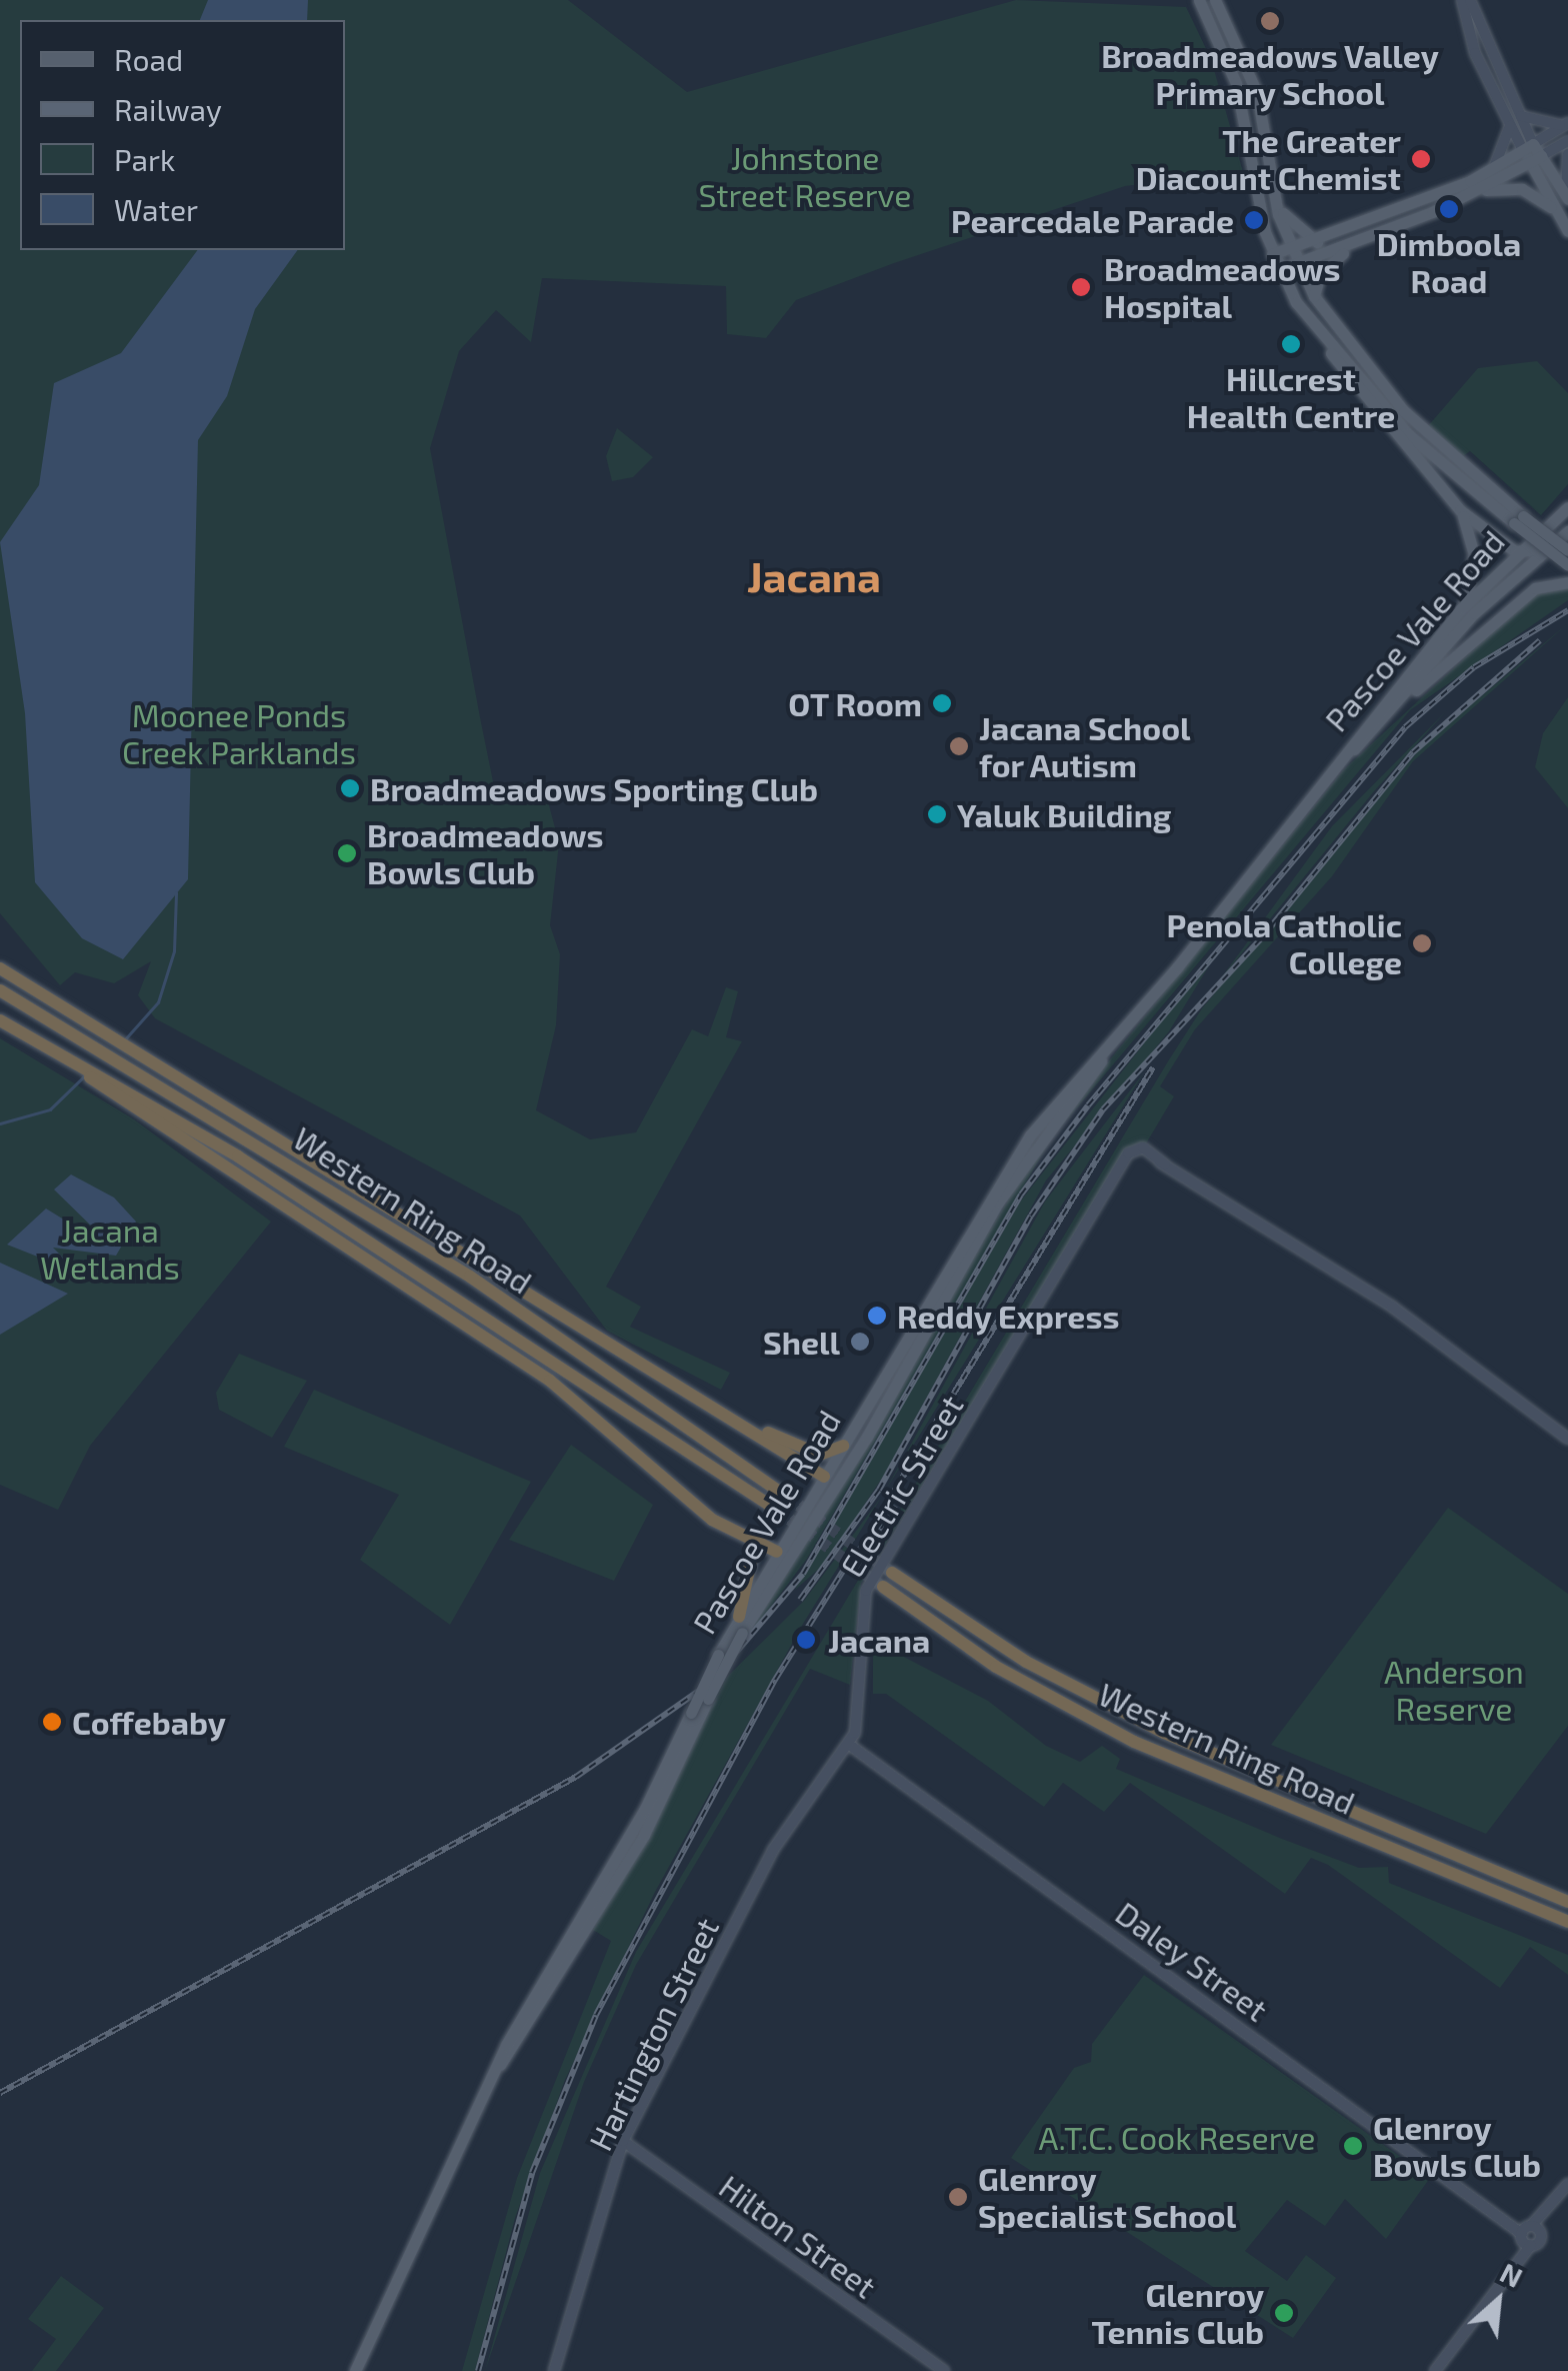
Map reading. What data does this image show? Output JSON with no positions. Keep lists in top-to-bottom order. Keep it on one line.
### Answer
{"streets":{"highway":["Western Ring Road"],"main road":["Pascoe Vale Road"],"street":["Electric Street","Daley Street","Hartington Street","Hilton Street"]},"crossings":[["Electric Street","Daley Street"],["Electric Street","Hartington Street"],["Daley Street","Hartington Street"],["Hartington Street","Hilton Street"]],"districts":["Jacana"],"parks":["Johnstone Street Reserve","Moonee Ponds Creek Parklands","Jacana Wetlands","Anderson Reserve","A.T.C. Cook Reserve"],"places":["Broadmeadows Valley Primary School","The Greater Diacount Chemist","Dimboola Road","Pearcedale Parade","Broadmeadows Hospital","Hillcrest Health Centre","OT Room","Jacana School for Autism","Broadmeadows Sporting Club","Yaluk Building","Broadmeadows Bowls Club","Penola Catholic College","Reddy Express","Shell","Jacana","Coffebaby","Glenroy Bowls Club","Glenroy Specialist School","Glenroy Tennis Club"],"legend":["Road","Railway","Park","Water"],"north":"top right"}
